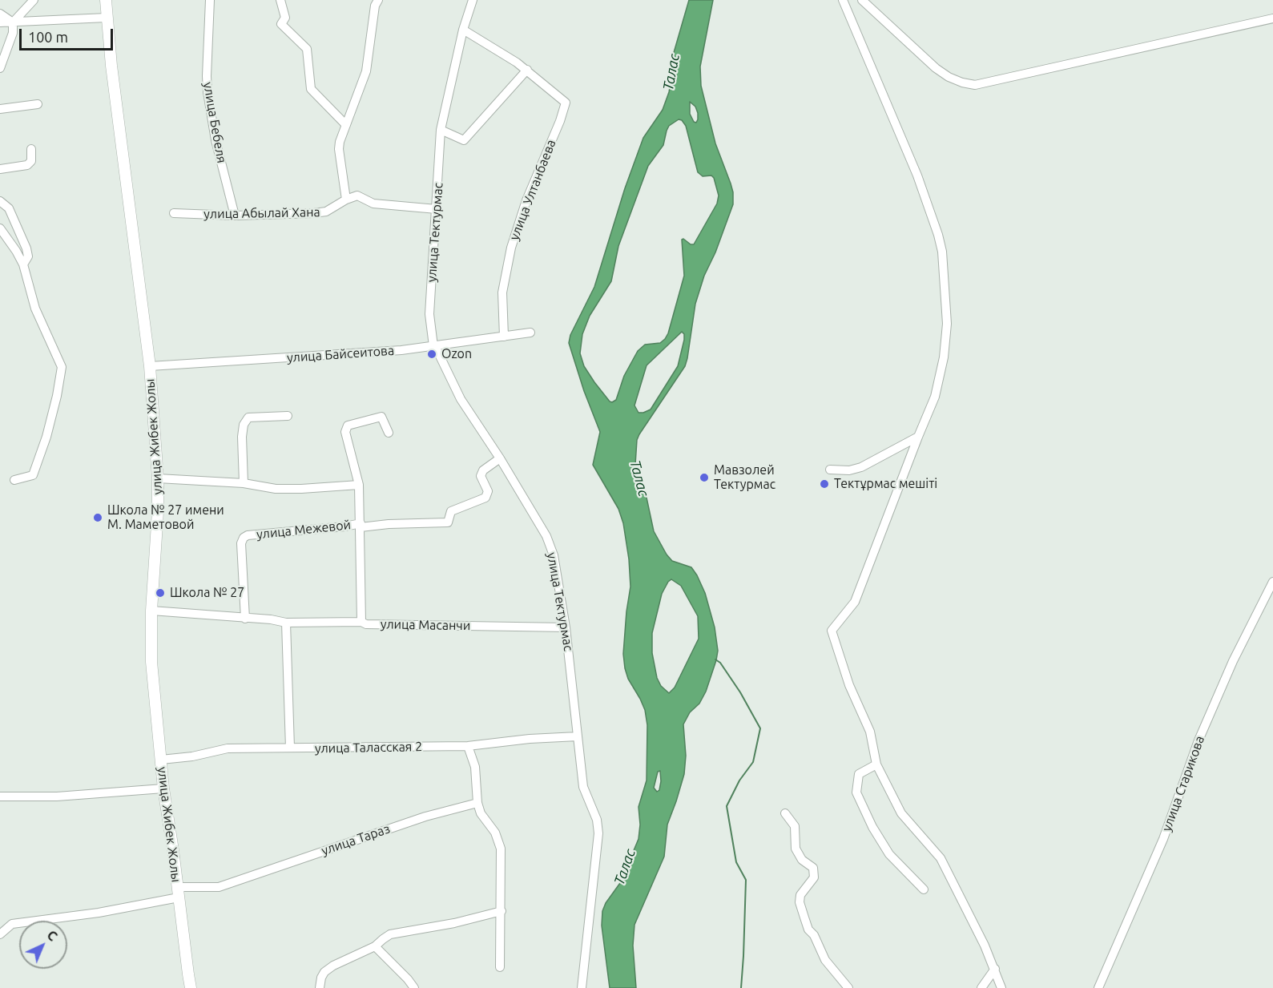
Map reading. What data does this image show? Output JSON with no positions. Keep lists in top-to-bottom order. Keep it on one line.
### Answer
{"streets":{"main road":["улица Жибек Жолы"],"street":["улица Бебеля","улица Ултанбаева","улица Абылай Хана","улица Тектурмас","улица Байсеитова","улица Межевой","улица Масанчи","улица Таласская 2","улица Старикова","улица Тараз"]},"crossings":[["улица Бебеля","улица Абылай Хана"],["улица Ултанбаева","улица Байсеитова"],["улица Тектурмас","улица Байсеитова"],["улица Тектурмас","улица Масанчи"],["улица Тектурмас","улица Таласская 2"],["улица Байсеитова","улица Жибек Жолы"],["улица Жибек Жолы","улица Масанчи"],["улица Жибек Жолы","улица Таласская 2"],["улица Жибек Жолы","улица Тараз"],["улица Межевой","улица Масанчи"]],"water":["Талас"],"places":["Ozon","Мавзолей Тектурмас","Тектұрмас мешіті","Школа № 27 имени М. Маметовой","Школа № 27"],"scale_bar":"100 m","north":"top right"}
